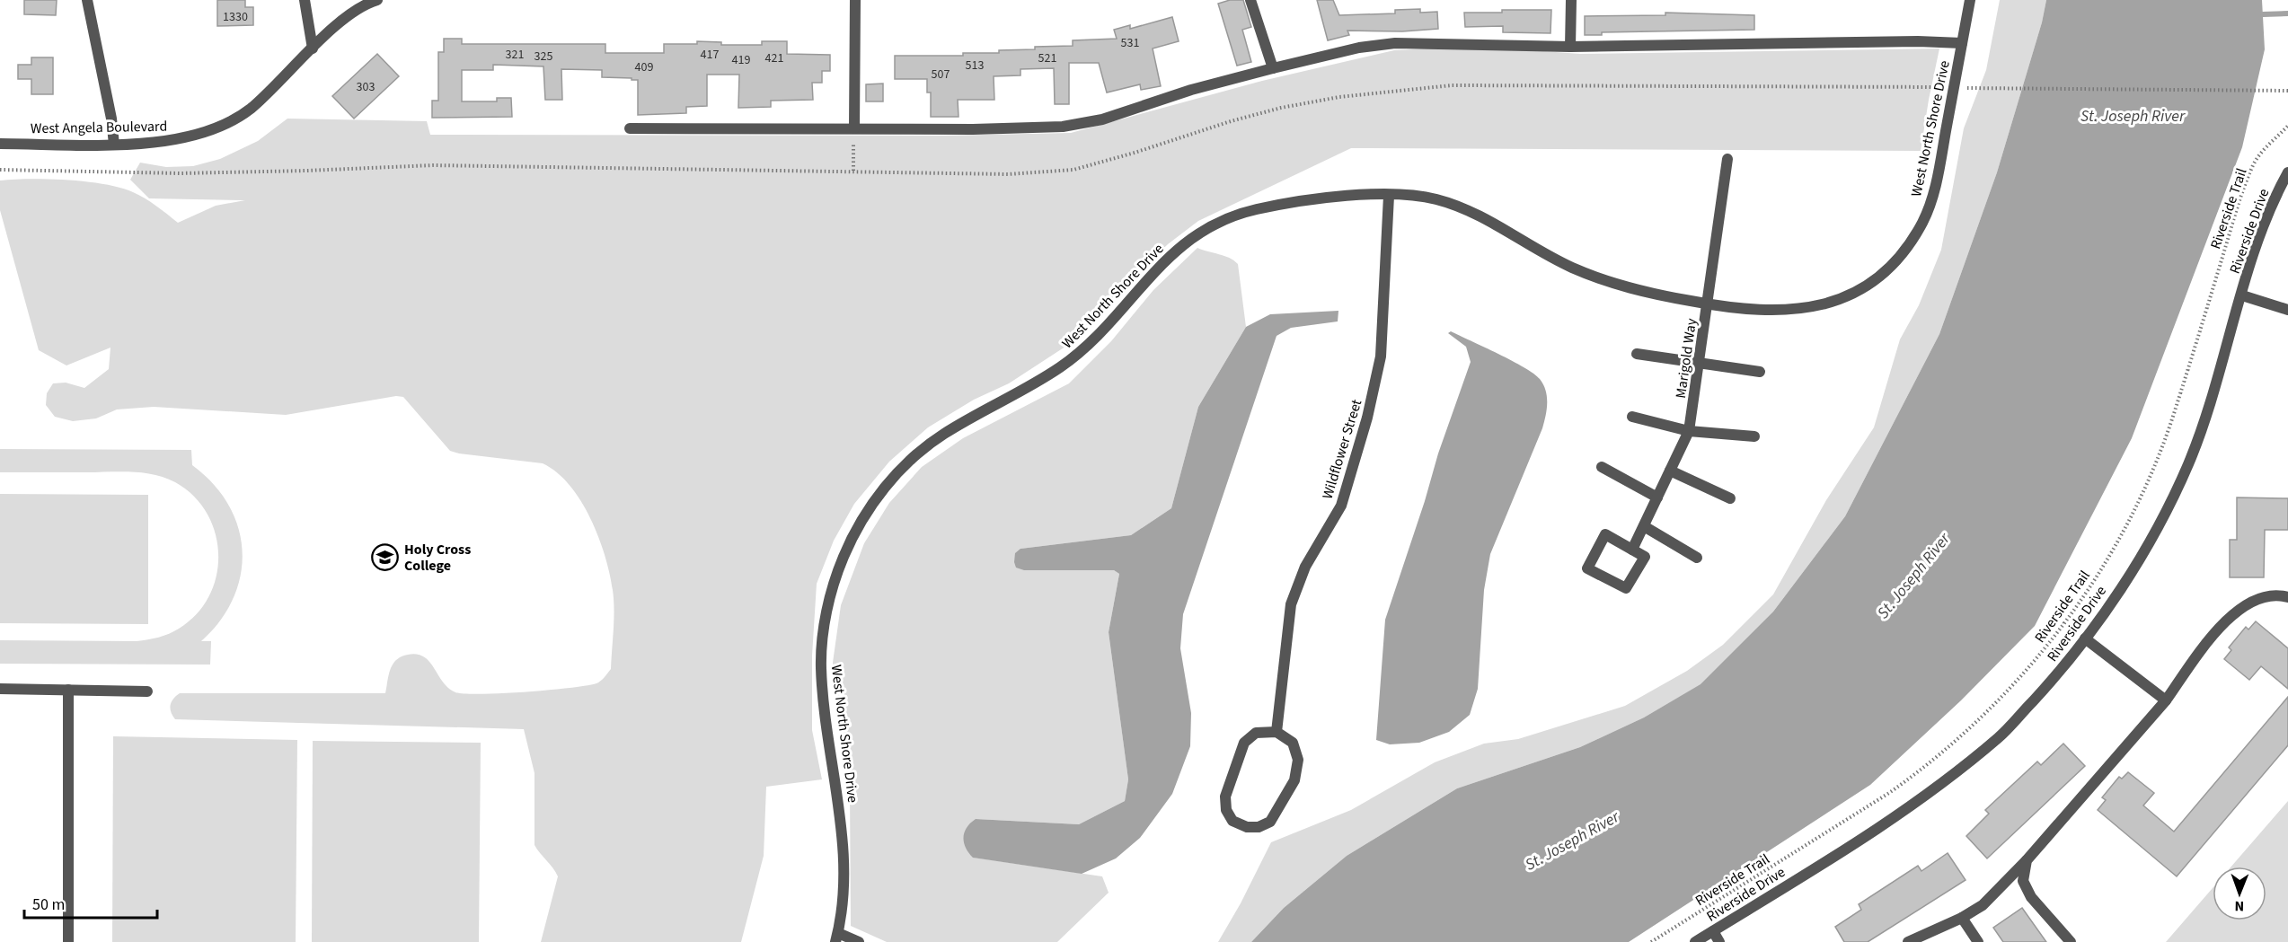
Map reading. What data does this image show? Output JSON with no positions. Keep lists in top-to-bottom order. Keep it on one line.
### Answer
{"streets":{"street":["West Angela Boulevard","West North Shore Drive","Riverside Drive","Marigold Way","Wildflower Street"],"path":["Riverside Trail"]},"crossings":[["West North Shore Drive","Marigold Way"],["West North Shore Drive","Wildflower Street"]],"water":["St. Joseph River"],"places":{"school or university":["Holy Cross College"]},"house_numbers":["1330","531","321","417","325","421","521","419","513","409","507","303"],"scale_bar":"50 m","north":"bottom"}
